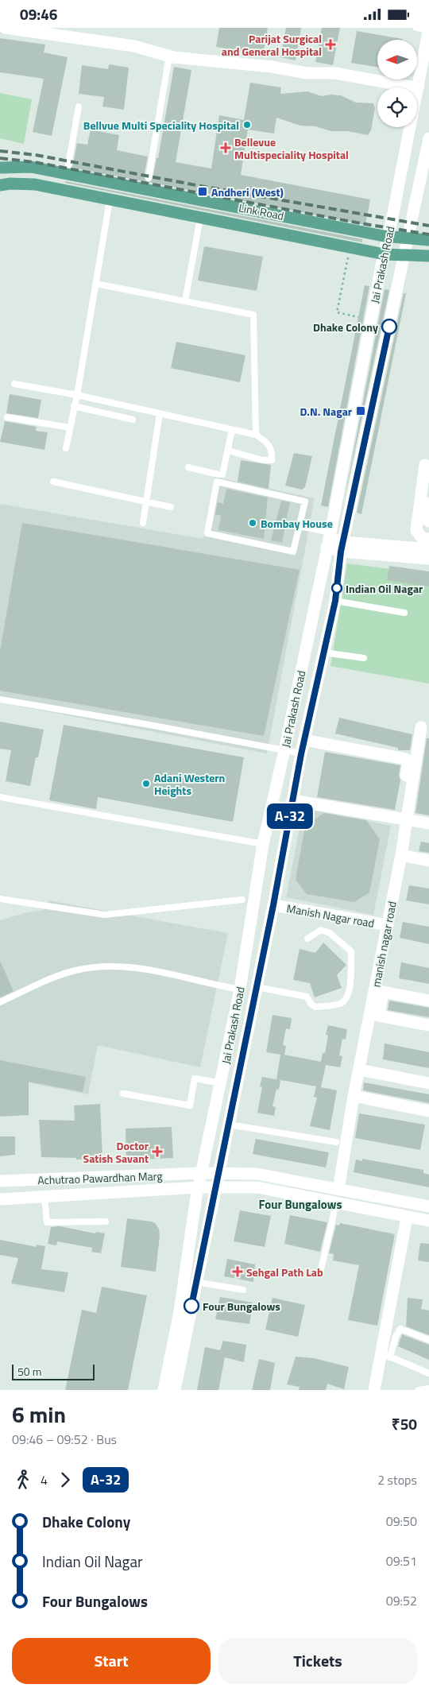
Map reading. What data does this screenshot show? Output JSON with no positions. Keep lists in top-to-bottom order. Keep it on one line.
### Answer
{"streets":{"main road":["Link Road","Jai Prakash Road","Manish Nagar road","manish nagar road","Achutrao Pawardhan Marg"]},"crossings":[["Link Road","Jai Prakash Road"],["Jai Prakash Road","Manish Nagar road"],["Jai Prakash Road","Achutrao Pawardhan Marg"],["Manish Nagar road","manish nagar road"],["manish nagar road","Achutrao Pawardhan Marg"]],"districts":["Four Bungalows"],"places":{"health":["Parijat Surgical and General Hospital","Bellevue Multispeciality Hospital","Doctor Satish Savant","Sehgal Path Lab"],"other":["Bellvue Multi Speciality Hospital","Dhake Colony","Bombay House","Indian Oil Nagar","Adani Western Heights","Four Bungalows"],"transit":["Andheri (West)","D.N. Nagar"]},"lines":["bus line A-32"],"scale_bar":"50 m","north":"left","page":{"status":"09:46","on_map":"A-32","scale":"50 m","heading":["6 min","09:46 – 09:52 · Bus","₹50"],"legs":["4","A-32","2 stops"],"list":[{"name":"Dhake Colony","value":"09:50"},{"name":"Indian Oil Nagar","value":"09:51"},{"name":"Four Bungalows","value":"09:52"}],"buttons":["Start","Tickets"]}}
